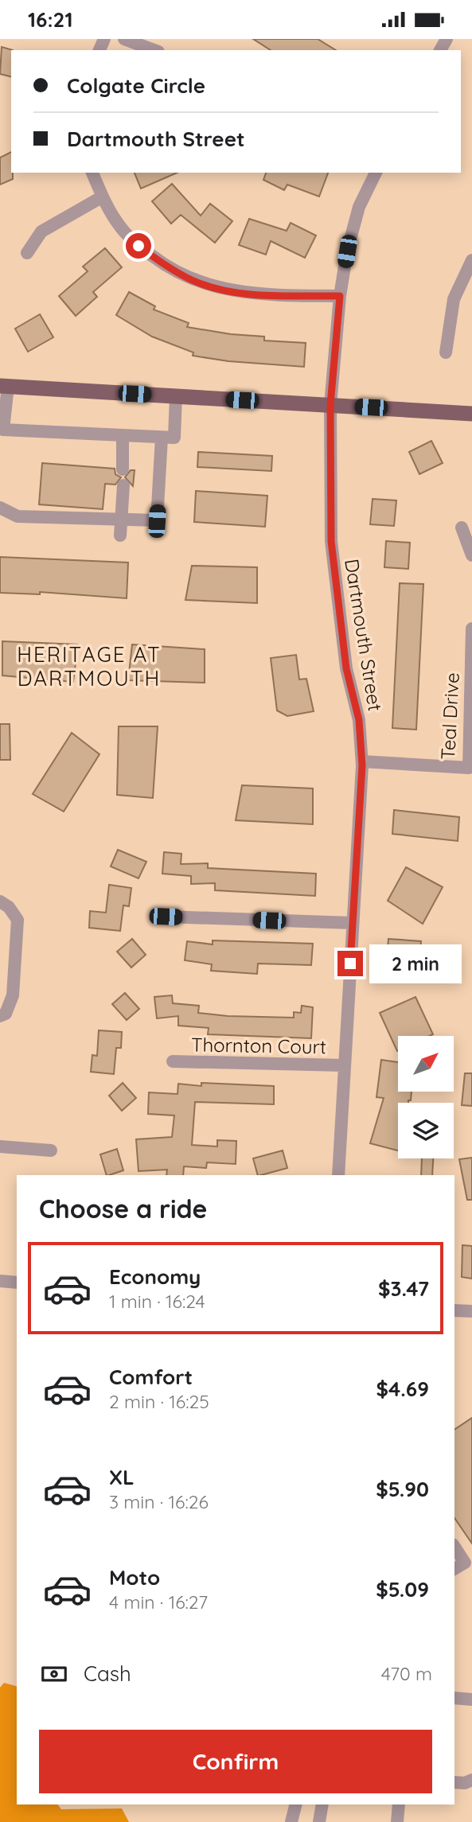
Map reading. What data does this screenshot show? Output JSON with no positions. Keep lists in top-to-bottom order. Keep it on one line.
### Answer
{"streets":{"street":["Dartmouth Street","Teal Drive","Thornton Court"]},"crossings":[["Dartmouth Street","Teal Drive"],["Dartmouth Street","Thornton Court"]],"districts":["HERITAGE AT DARTMOUTH"],"north":"top right","page":{"status":"16:21","banner":["Colgate Circle","Dartmouth Street"],"bubble":"2 min","heading":"Choose a ride","list":[{"name":"Economy","note":"1 min · 16:24","value":"$3.47"},{"name":"Comfort","note":"2 min · 16:25","value":"$4.69"},{"name":"XL","note":"3 min · 16:26","value":"$5.90"},{"name":"Moto","note":"4 min · 16:27","value":"$5.09"}],"pay":["Cash","470 m"],"buttons":"Confirm"}}
